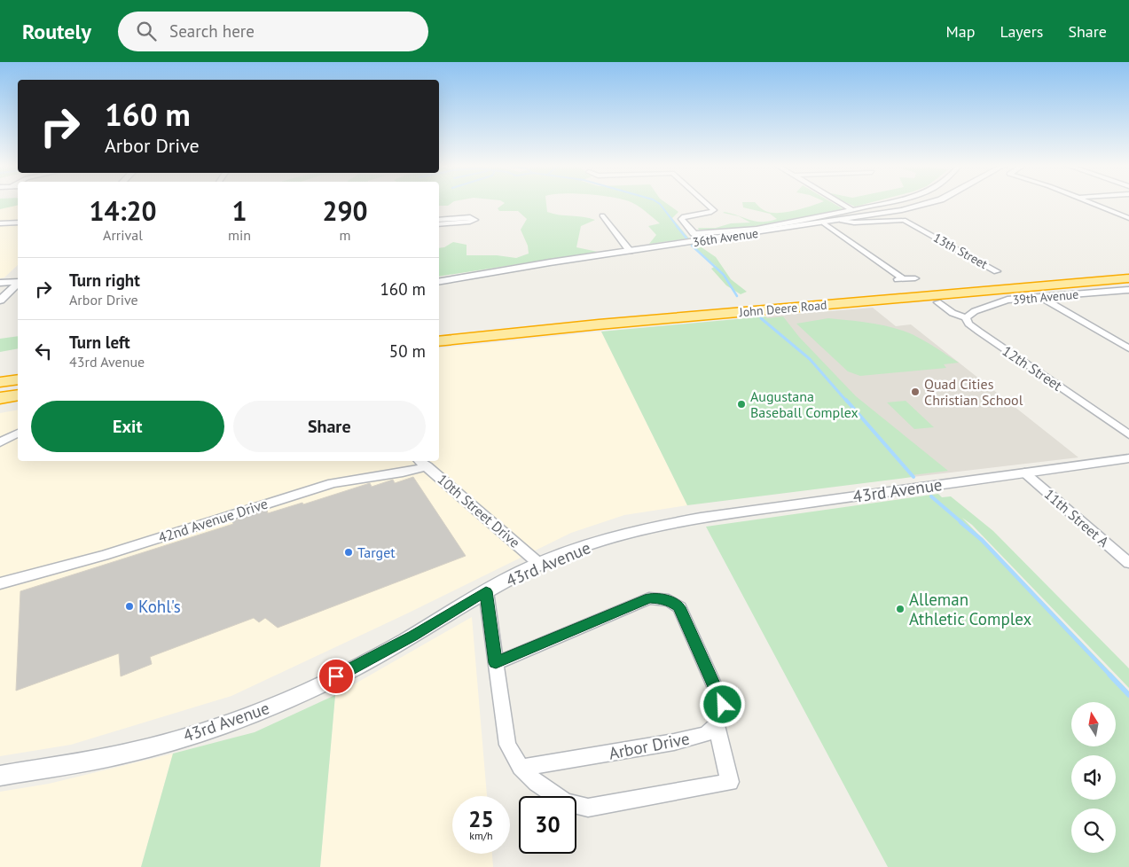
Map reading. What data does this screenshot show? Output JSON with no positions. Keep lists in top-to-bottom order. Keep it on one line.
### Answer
{"streets":{"highway":["John Deere Road"],"street":["36th Avenue","13th Street","39th Avenue","12th Street","43rd Avenue","10th Street Drive","11th Street A","42nd Avenue Drive","Arbor Drive"]},"crossings":[["36th Avenue","13th Street"],["39th Avenue","12th Street"],["43rd Avenue","10th Street Drive"],["43rd Avenue","11th Street A"],["10th Street Drive","42nd Avenue Drive"]],"places":["Quad Cities Christian School","Augustana Baseball Complex","Target","Kohl's","Alleman Athletic Complex"],"north":"top","page":{"header":"Routely","search":"Search here","nav":["Map","Layers","Share"],"turn":["160 m","Arbor Drive"],"eta":["14:20","Arrival","1","min","290","m"],"list":[{"name":"Turn right","note":"Arbor Drive","value":"160 m"},{"name":"Turn left","note":"43rd Avenue","value":"50 m"}],"buttons":["Exit","Share"],"speed":"25 km/h","limit":"30"}}
